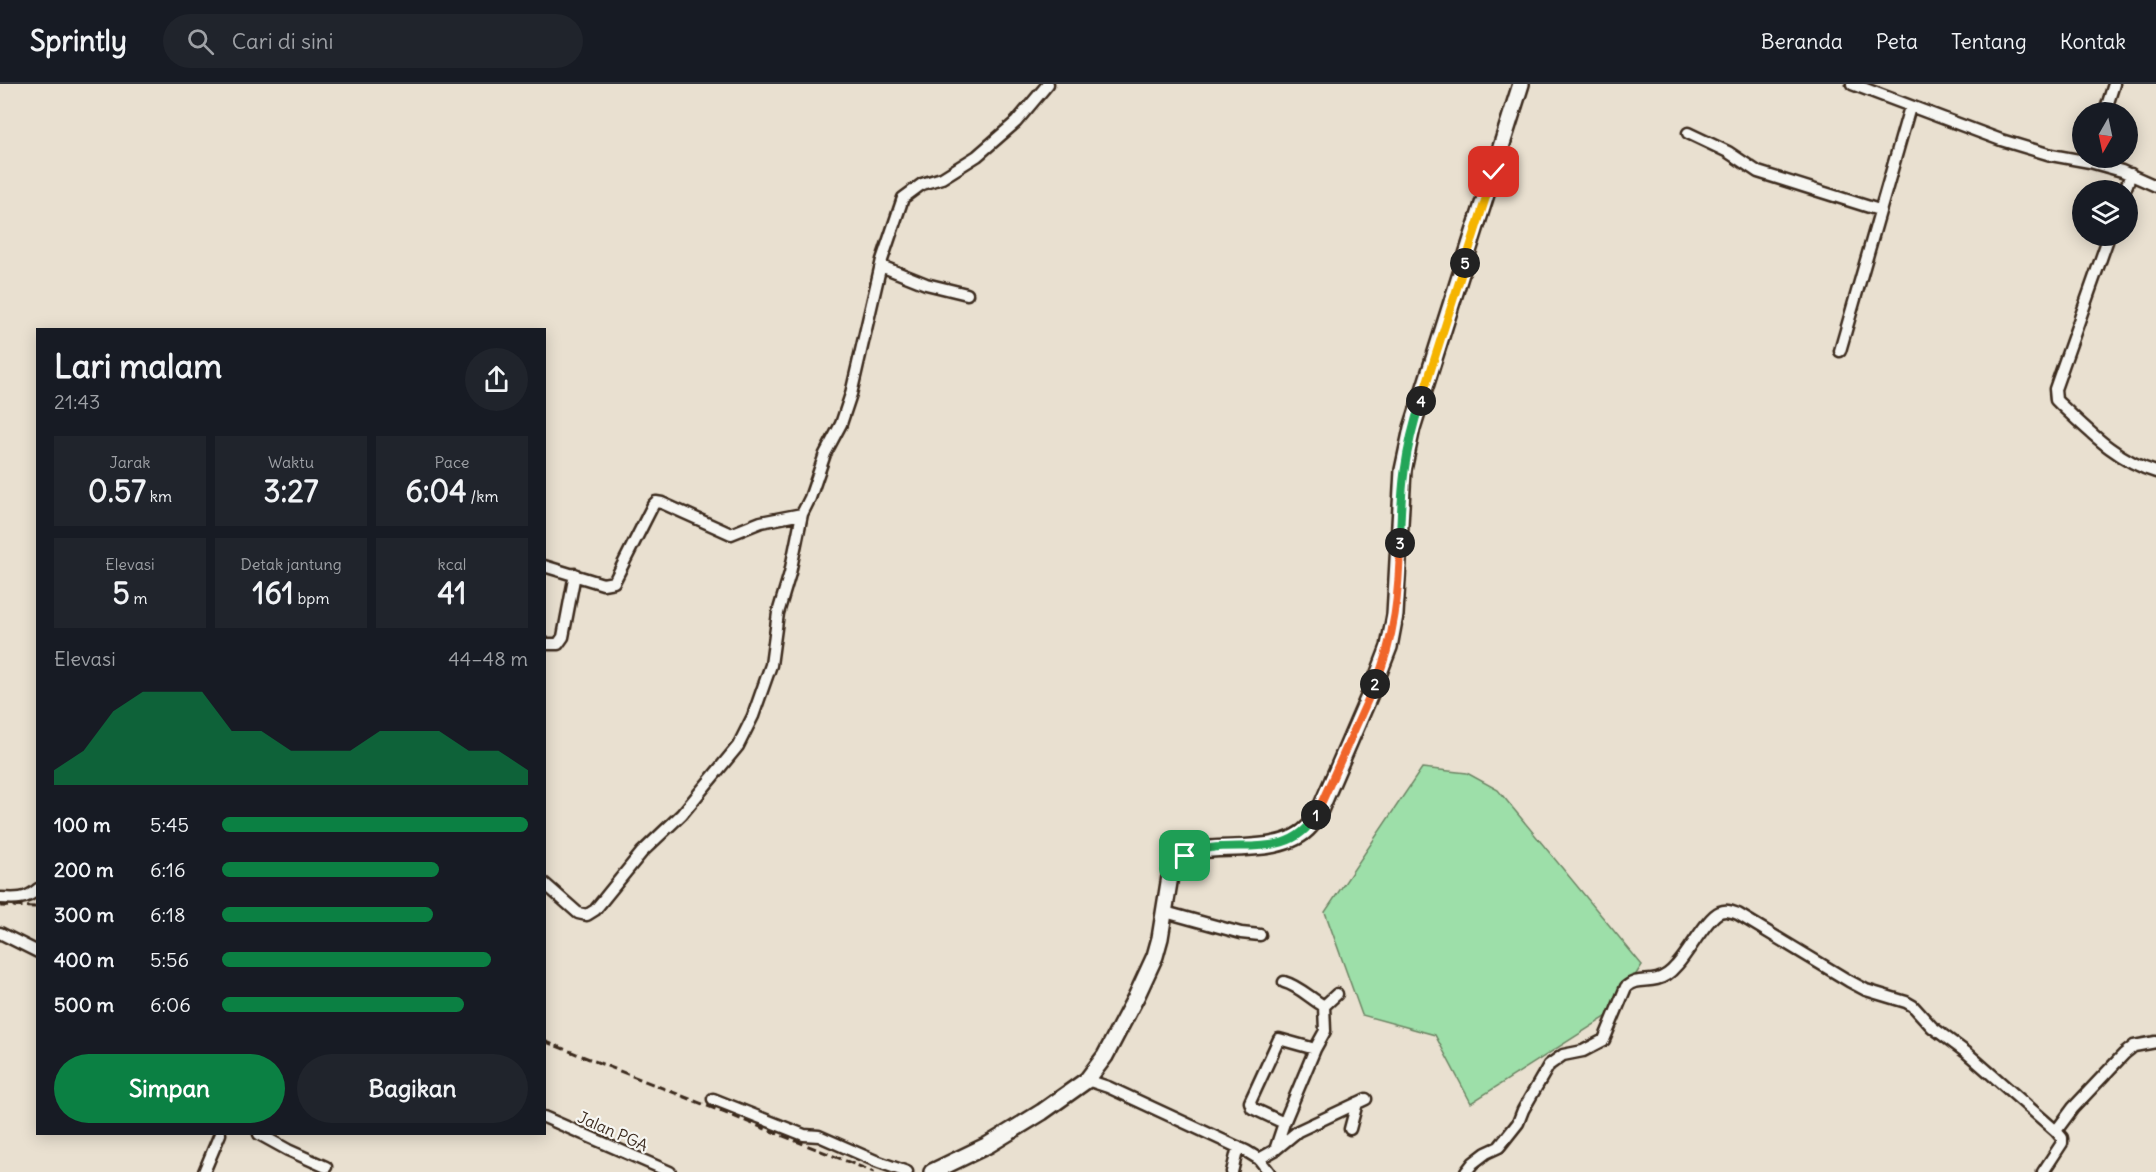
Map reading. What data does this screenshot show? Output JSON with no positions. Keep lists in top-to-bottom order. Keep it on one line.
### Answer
{"streets":{"street":["Jalan PGA"]},"north":"bottom","page":{"header":"Sprintly","search":"Cari di sini","nav":["Beranda","Peta","Tentang","Kontak"],"pins":["5","4","3","2","1"],"heading":["Lari malam","21:43"],"stats":[["Jarak","0.57 km"],["Waktu","3:27"],["Pace","6:04 /km"],["Elevasi","5 m"],["Detak jantung","161 bpm"],["kcal","41"]],"chart":["Elevasi","44–48 m"],"list":[{"name":"100 m","note":"5:45"},{"name":"200 m","note":"6:16"},{"name":"300 m","note":"6:18"},{"name":"400 m","note":"5:56"},{"name":"500 m","note":"6:06"}],"buttons":["Simpan","Bagikan"]}}
